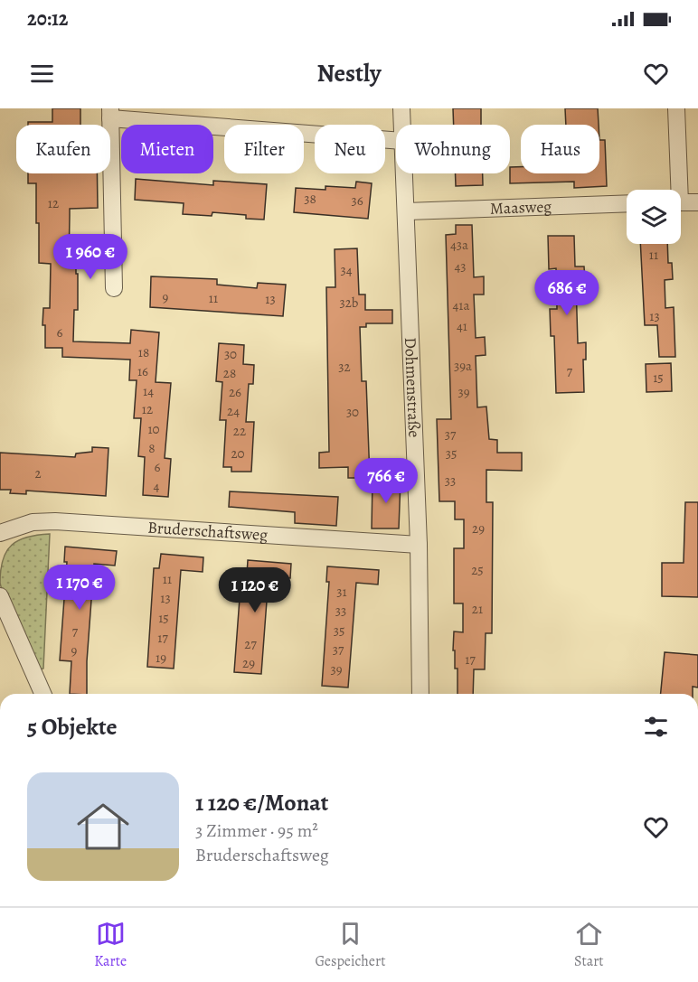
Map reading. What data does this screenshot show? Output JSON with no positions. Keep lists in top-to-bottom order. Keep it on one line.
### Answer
{"streets":{"street":["Maasweg","Dohmenstraße","Bruderschaftsweg"]},"crossings":[["Maasweg","Dohmenstraße"],["Dohmenstraße","Bruderschaftsweg"]],"house_numbers":["38","36","12","43a","11","43","34","9","11","13","32b","41a","13","41","6","18","30","39a","32","16","7","28","15","14","26","39","12","24","30","10","22","37","8","20","35","6","2","33","4","29","25","11","31","13","21","33","15","35","7","17","27","37","9","19","17","29","39"],"page":{"status":"20:12","header":"Nestly","chip":["Kaufen","Mieten","Filter","Neu","Wohnung","Haus"],"price":["1 960 €","686 €","766 €","1 170 €","1 120 €"],"heading":"5 Objekte","list":[{"name":"1 120 €/Monat","note":"3 Zimmer · 95 m² · Bruderschaftsweg"}],"tabs":["Karte","Gespeichert","Start"]}}
